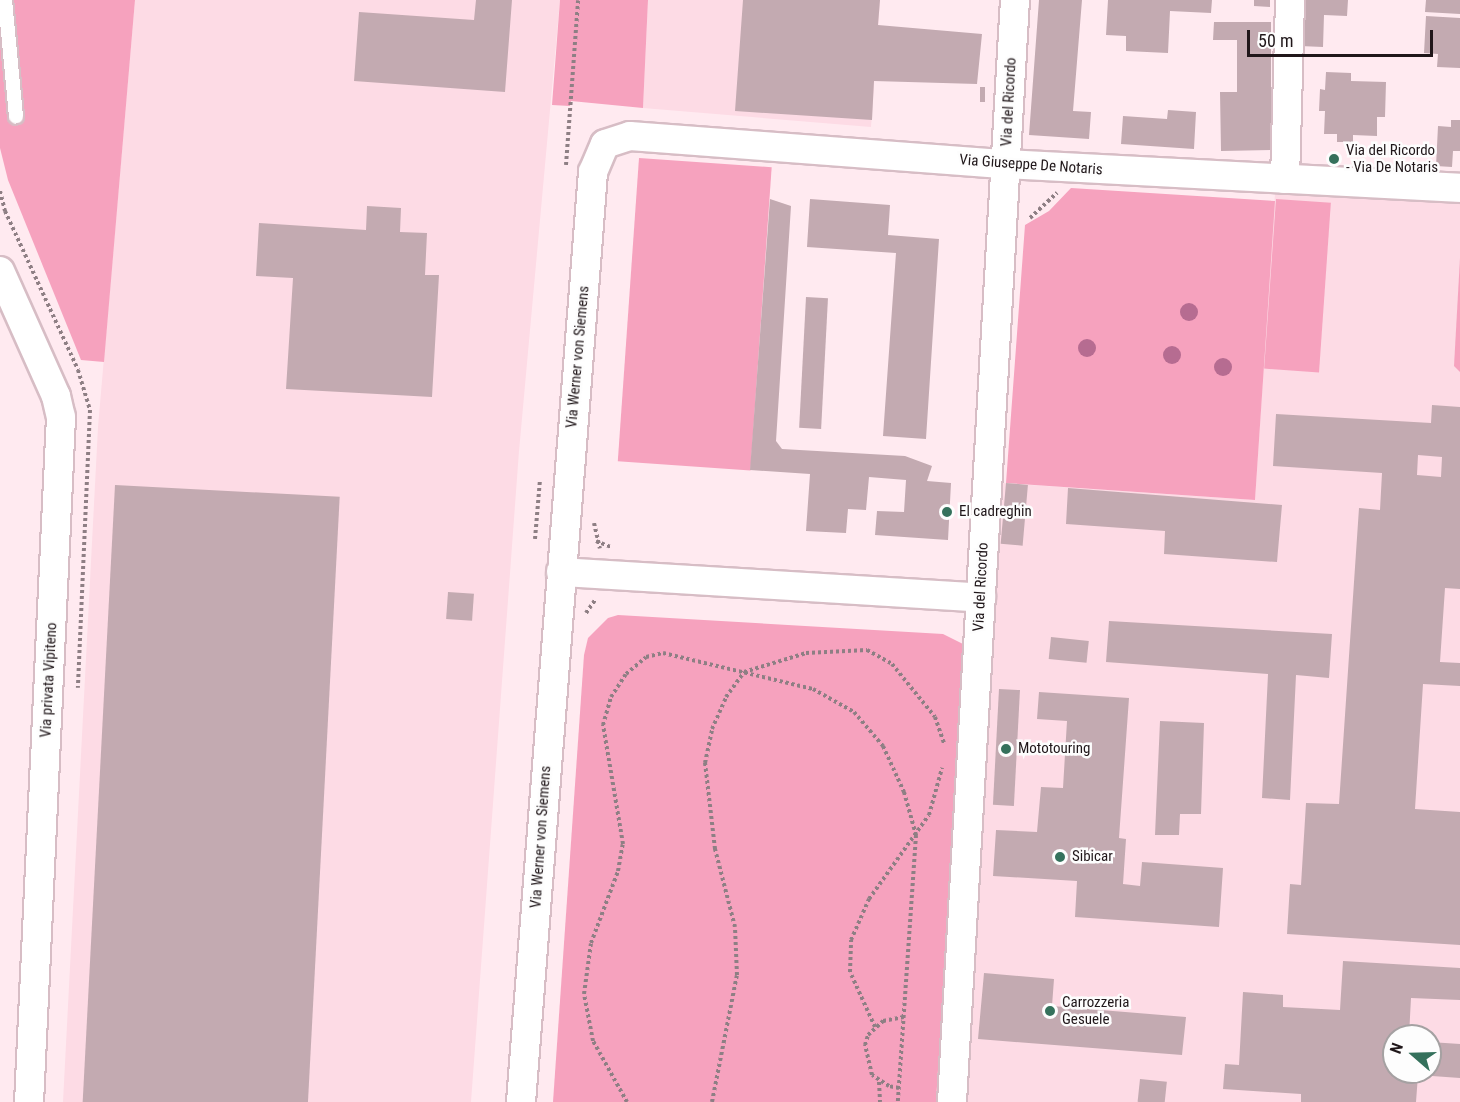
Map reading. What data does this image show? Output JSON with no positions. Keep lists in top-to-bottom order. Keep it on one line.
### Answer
{"streets":{"street":["Via del Ricordo","Via Giuseppe De Notaris","Via Werner von Siemens","Via privata Vipiteno"]},"crossings":[["Via del Ricordo","Via Giuseppe De Notaris"],["Via Giuseppe De Notaris","Via Werner von Siemens"]],"places":["Via del Ricordo - Via De Notaris","El cadreghin","Mototouring","Sibicar","Carrozzeria Gesuele"],"scale_bar":"50 m","north":"left"}
